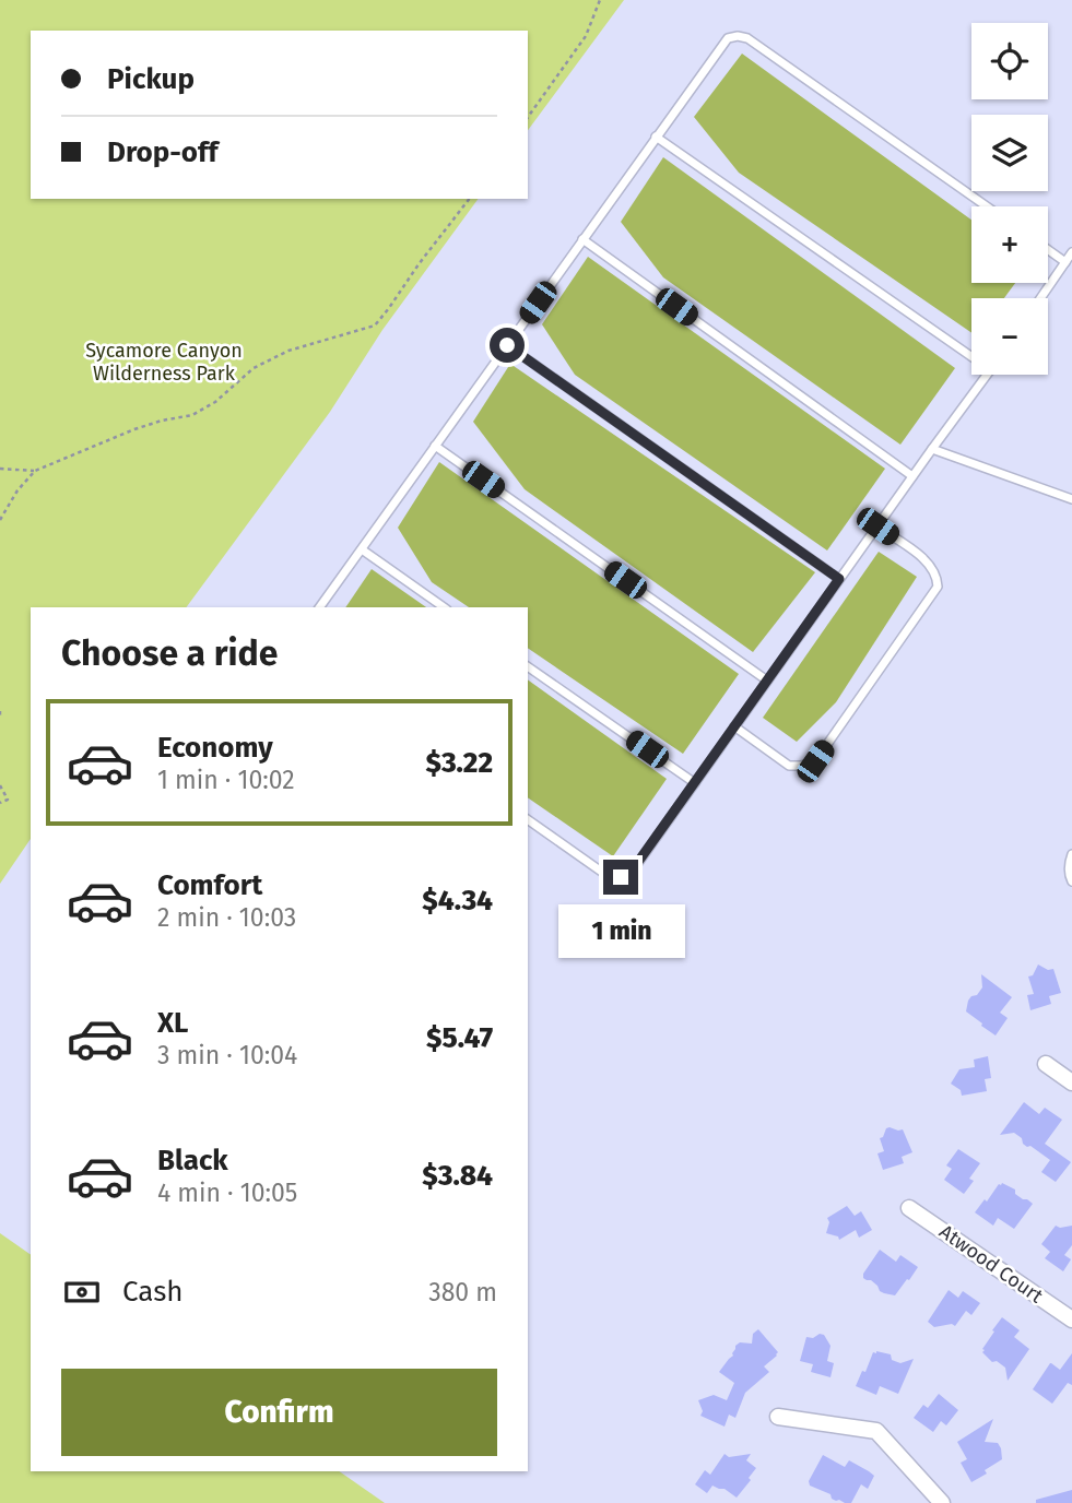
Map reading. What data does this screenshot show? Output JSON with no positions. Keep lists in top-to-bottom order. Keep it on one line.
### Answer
{"streets":{"street":["Atwood Court"]},"parks":["Sycamore Canyon Wilderness Park"],"page":{"map_buttons":["+","−"],"banner":["Pickup","Drop-off"],"heading":"Choose a ride","list":[{"name":"Economy","note":"1 min · 10:02","value":"$3.22"},{"name":"Comfort","note":"2 min · 10:03","value":"$4.34"},{"name":"XL","note":"3 min · 10:04","value":"$5.47"},{"name":"Black","note":"4 min · 10:05","value":"$3.84"}],"bubble":"1 min","pay":["Cash","380 m"],"buttons":"Confirm"}}
